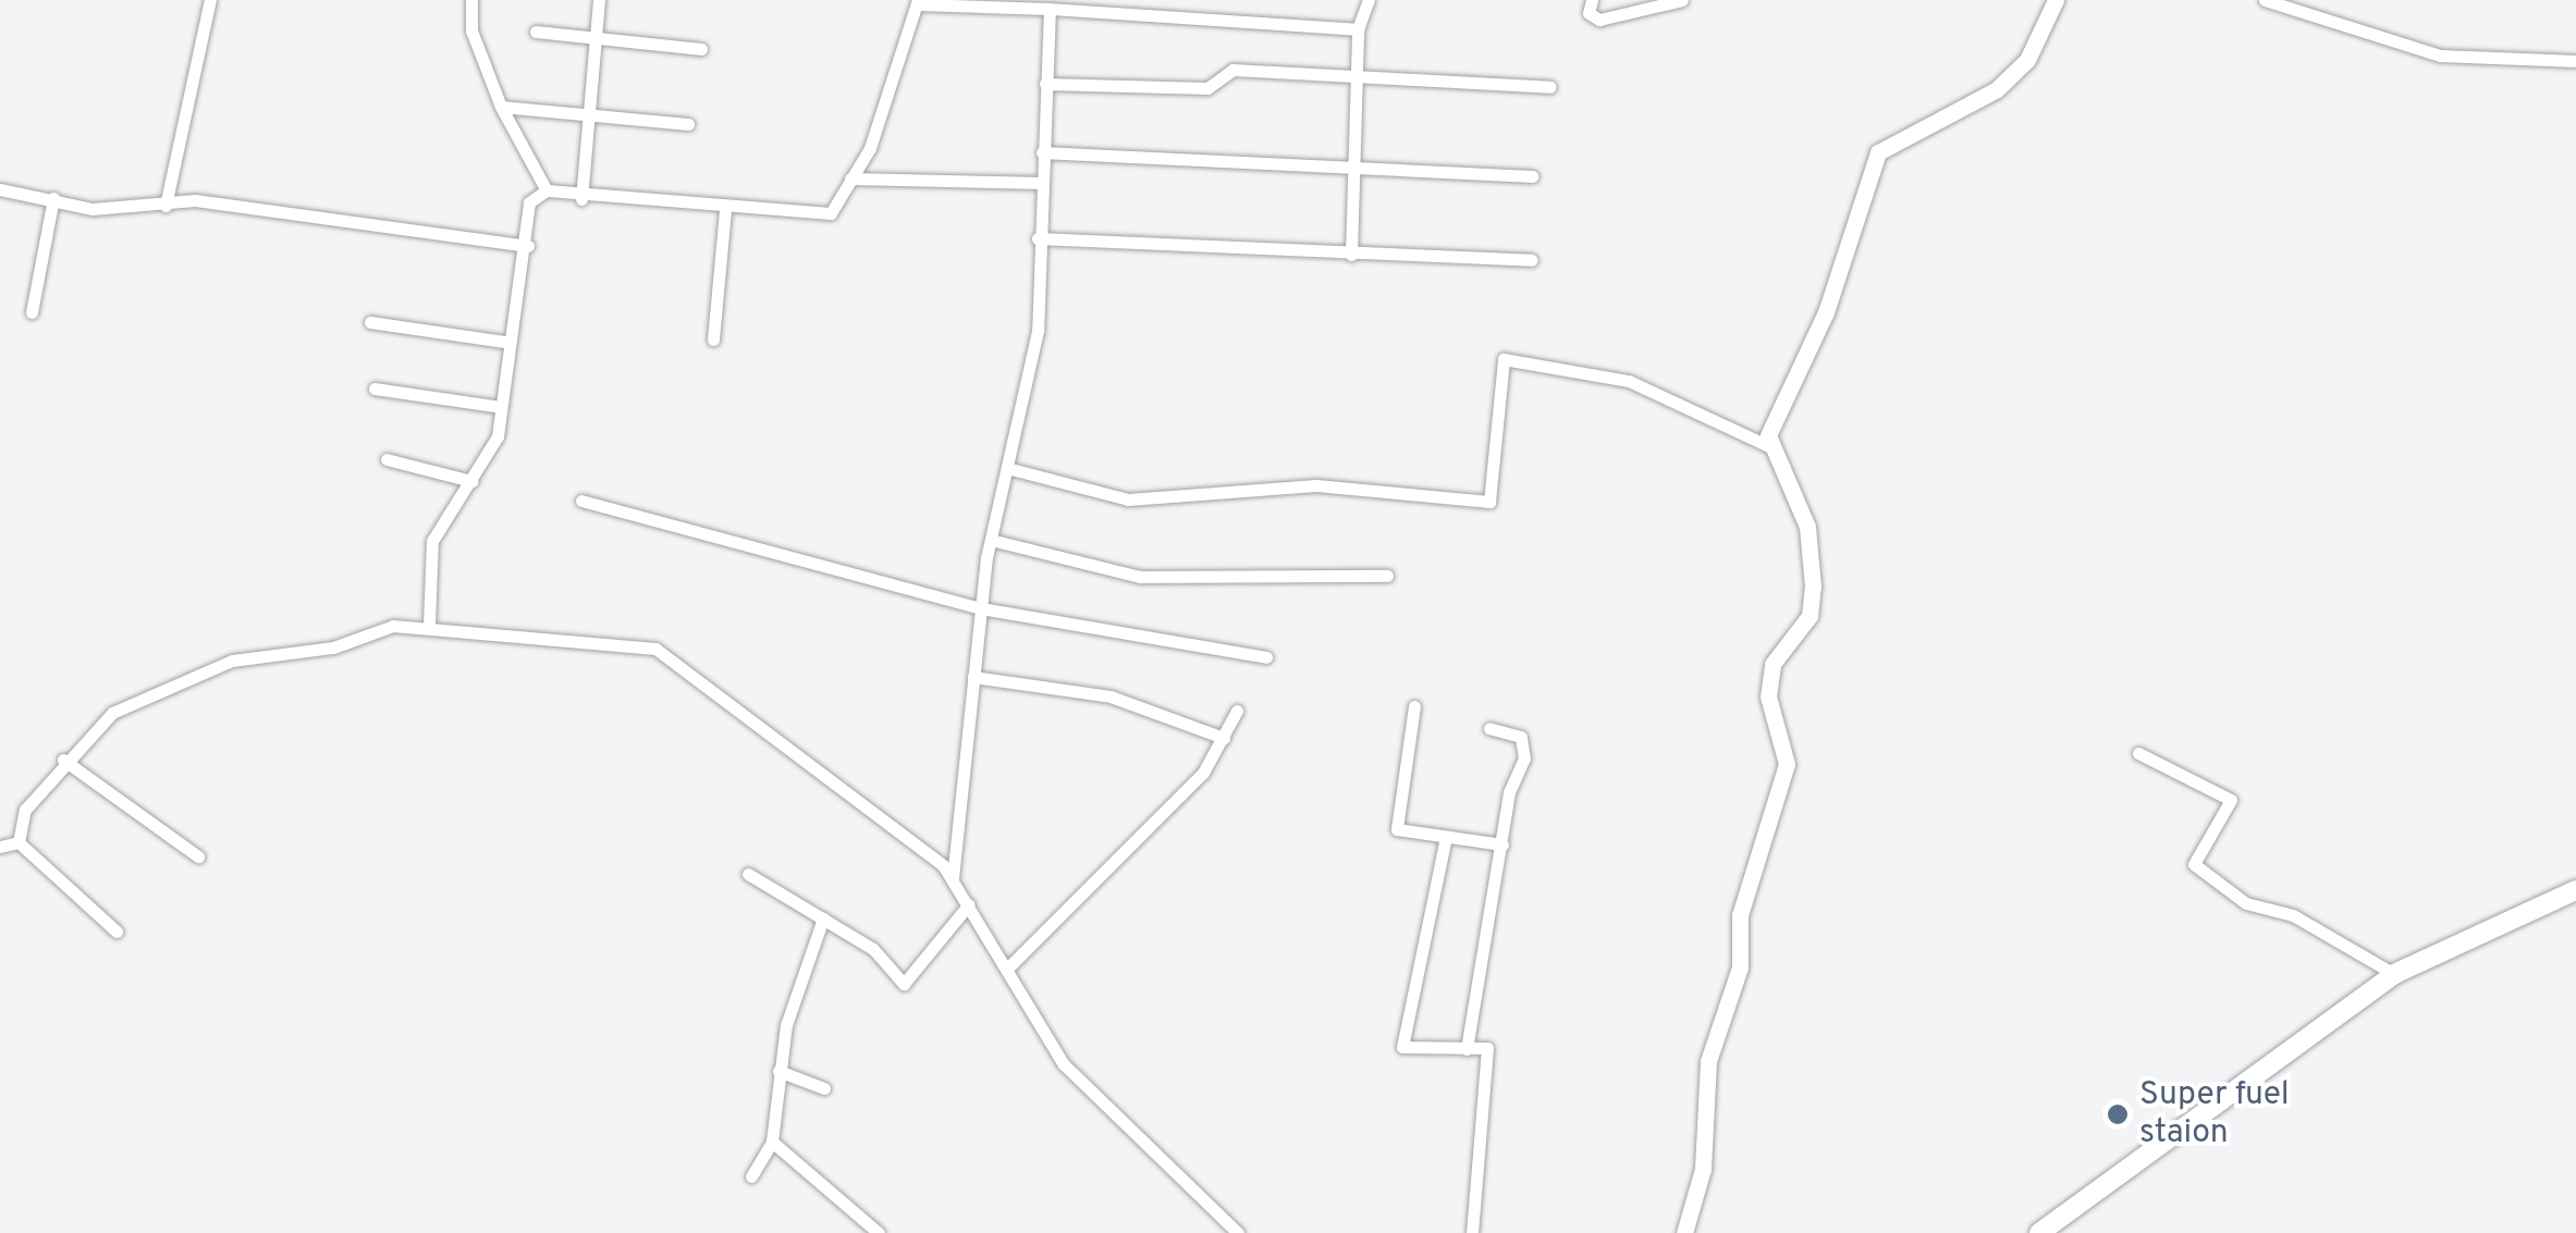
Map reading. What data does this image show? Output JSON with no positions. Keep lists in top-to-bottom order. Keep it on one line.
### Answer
{"places":["Super fuel staion"]}
